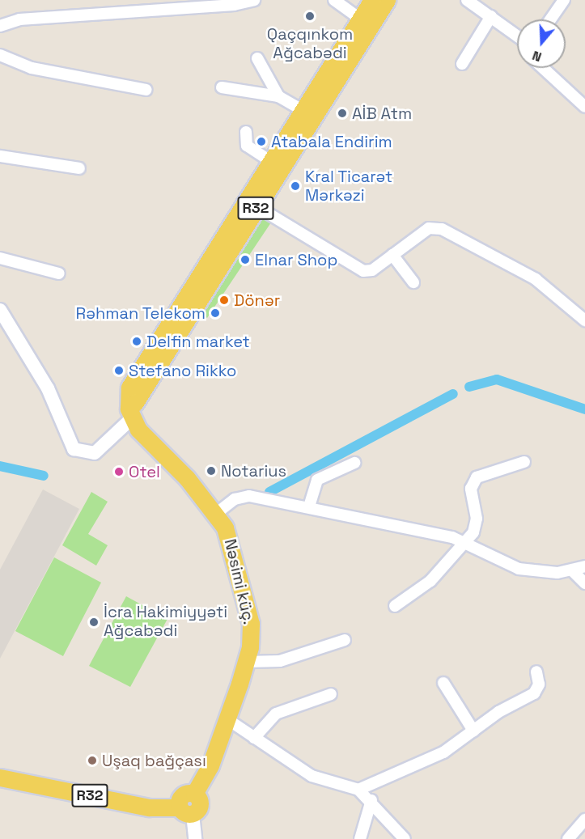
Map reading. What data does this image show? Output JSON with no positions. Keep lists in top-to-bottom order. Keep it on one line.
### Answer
{"streets":{"main road":["R32","Nəsimi küç."]},"crossings":[["R32","Nəsimi küç."]],"places":["Qaçqınkom Ağcabədi","AİB Atm","Atabala Endirim","Kral Ticarət Mərkəzi","Elnar Shop","Dönər","Rəhman Telekom","Delfin market","Stefano Rikko","Notarius","Otel","İcra Hakimiyyəti Ağcabədi","Uşaq bağçası"],"north":"bottom"}
